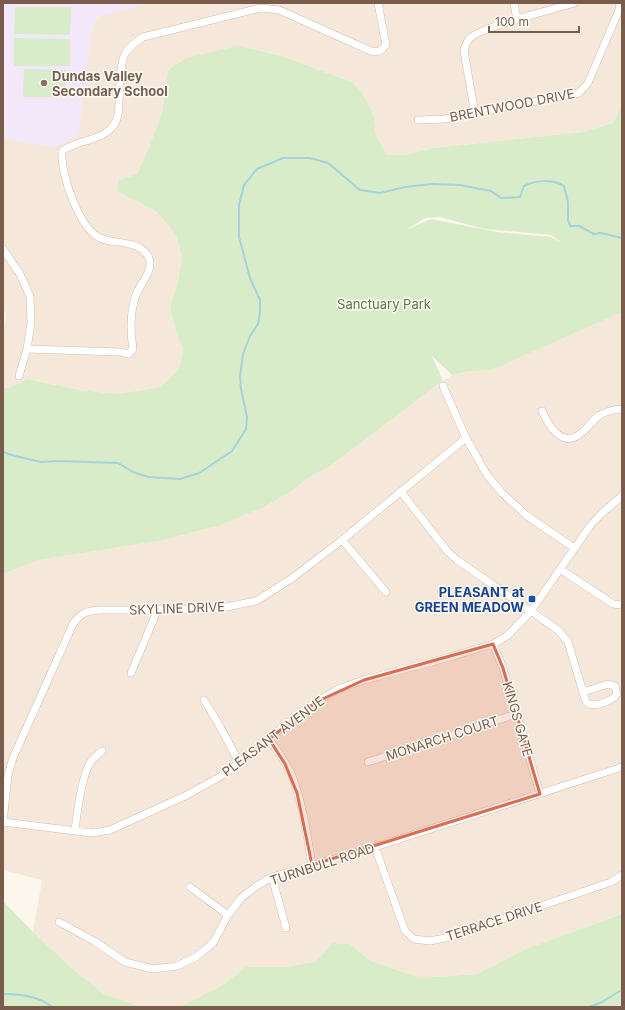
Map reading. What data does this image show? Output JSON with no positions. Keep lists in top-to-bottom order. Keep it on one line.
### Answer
{"streets":{"street":["BRENTWOOD DRIVE","SKYLINE DRIVE","KINGS GATE","PLEASANT AVENUE","MONARCH COURT","TURNBULL ROAD","TERRACE DRIVE"]},"crossings":[["SKYLINE DRIVE","PLEASANT AVENUE"],["KINGS GATE","PLEASANT AVENUE"],["KINGS GATE","MONARCH COURT"],["KINGS GATE","TURNBULL ROAD"],["TURNBULL ROAD","TERRACE DRIVE"]],"parks":["Sanctuary Park"],"places":{"other":["Dundas Valley Secondary School"],"transit":["PLEASANT at GREEN MEADOW"]},"scale_bar":"100 m"}
